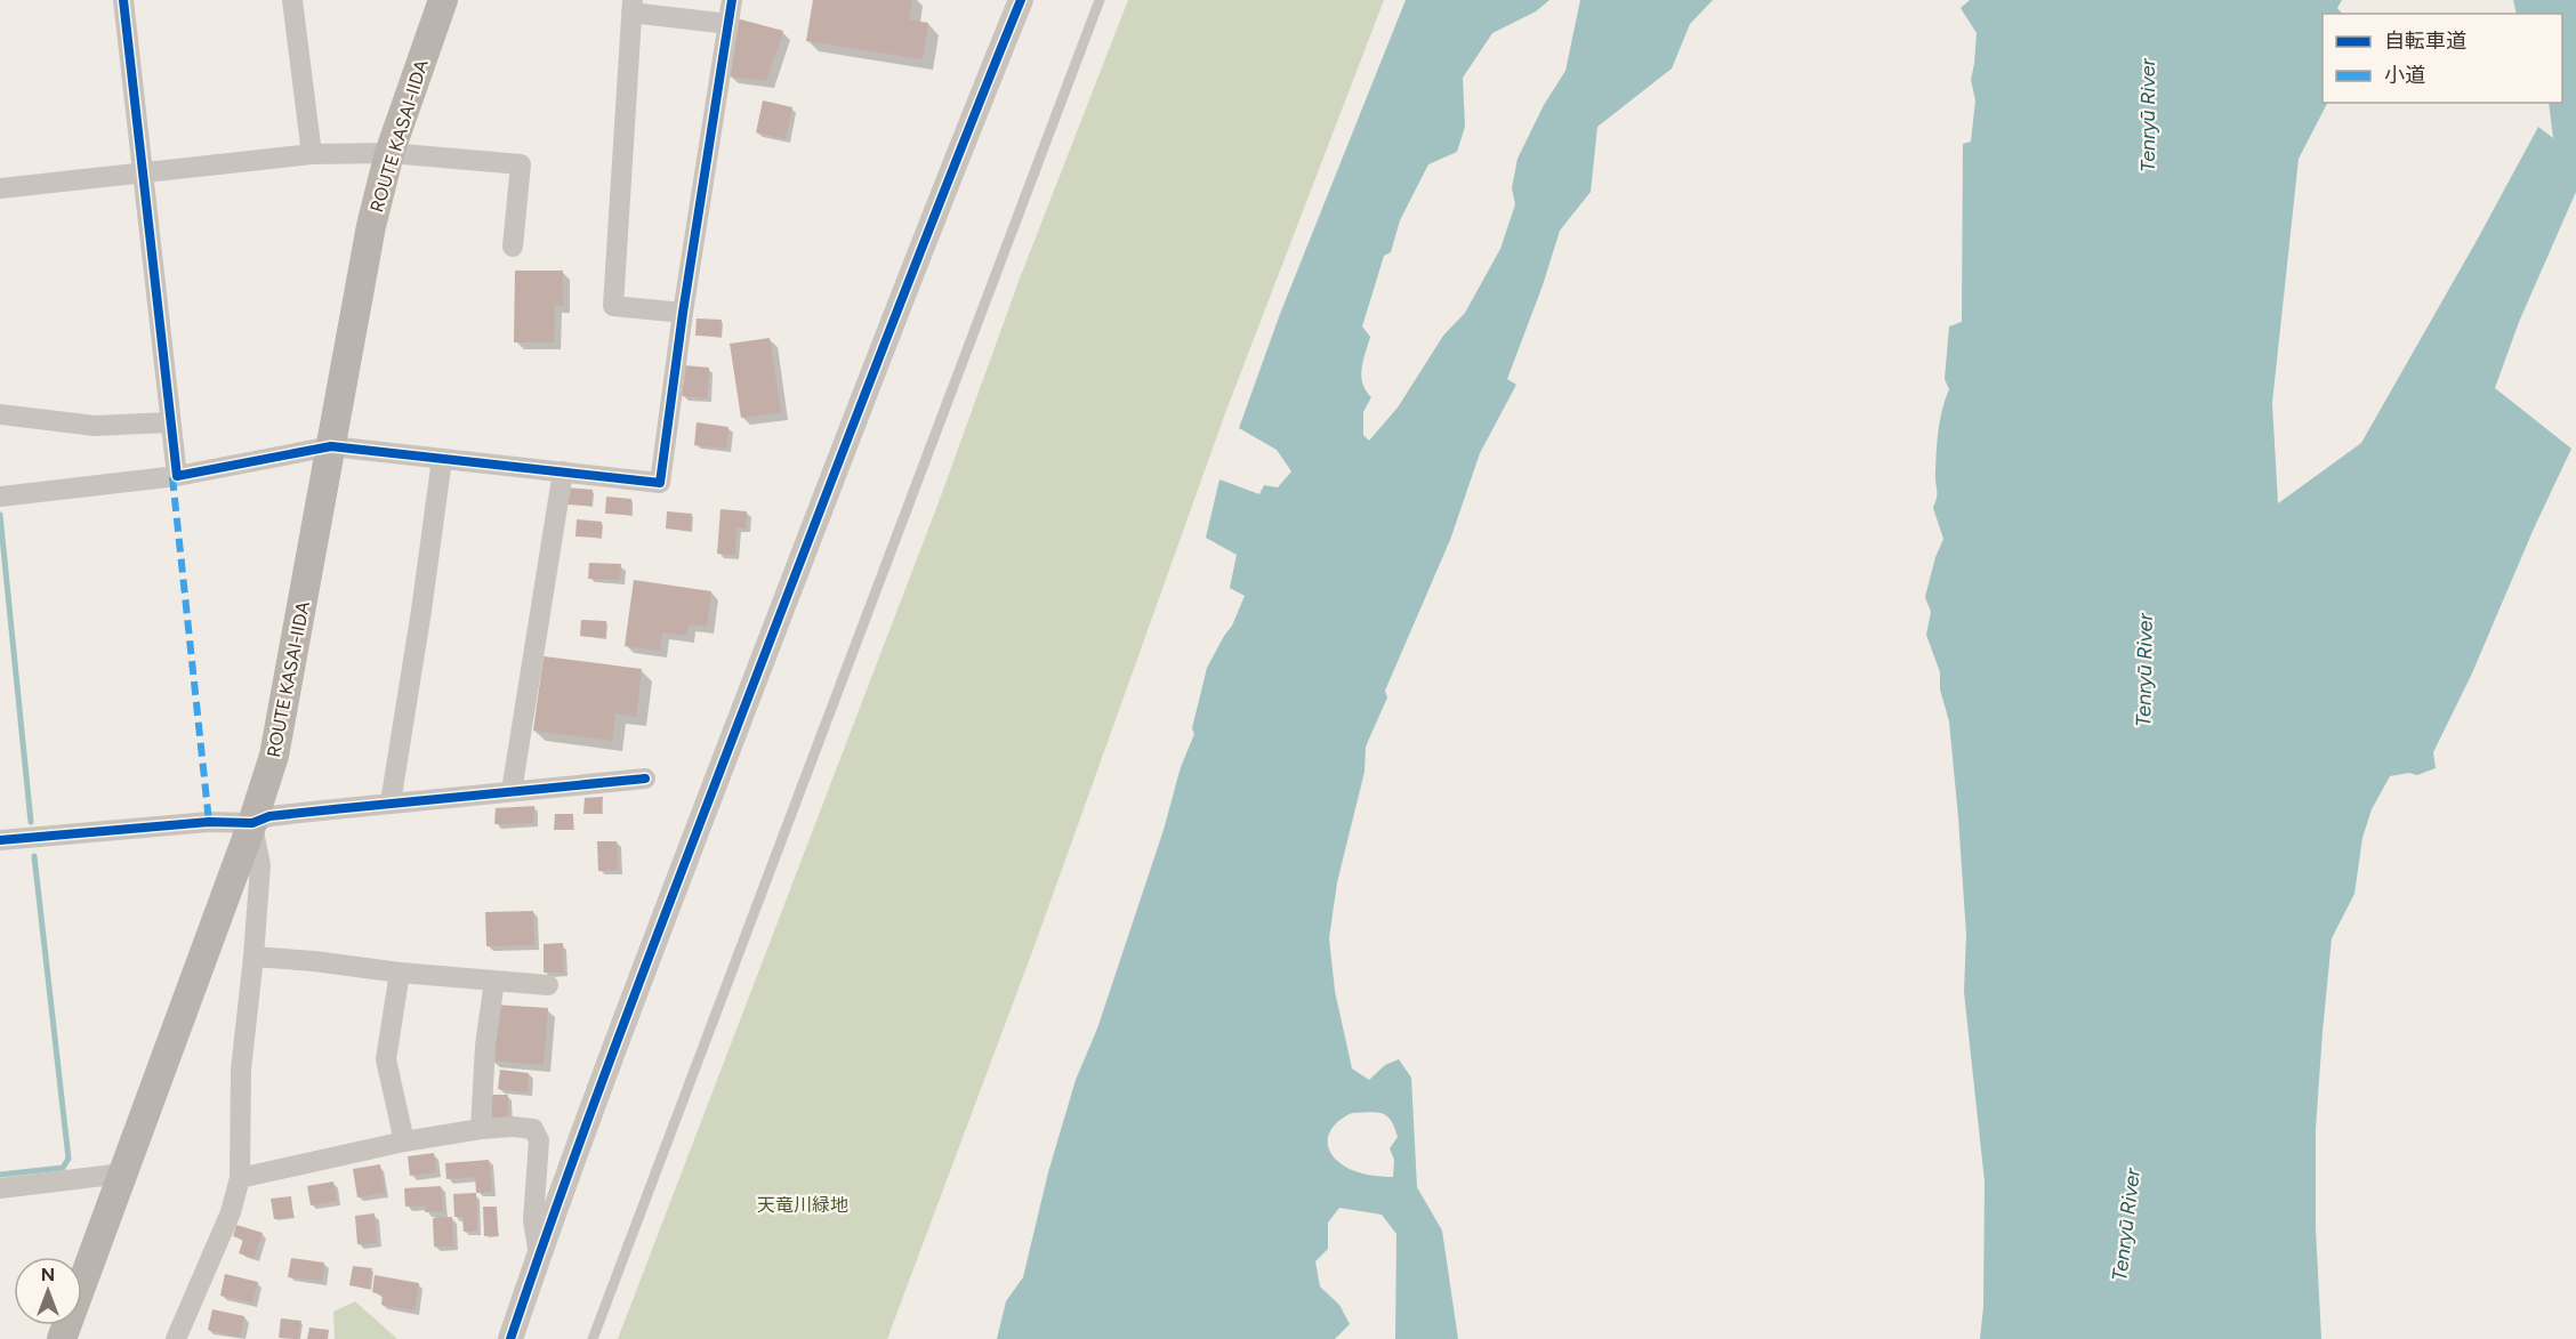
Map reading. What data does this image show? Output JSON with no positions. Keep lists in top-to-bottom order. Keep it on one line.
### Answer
{"streets":{"main road":["ROUTE KASAI-IIDA"]},"water":["Tenryū River"],"parks":["天竜川緑地"],"legend":["自転車道","小道"],"north":"top"}
